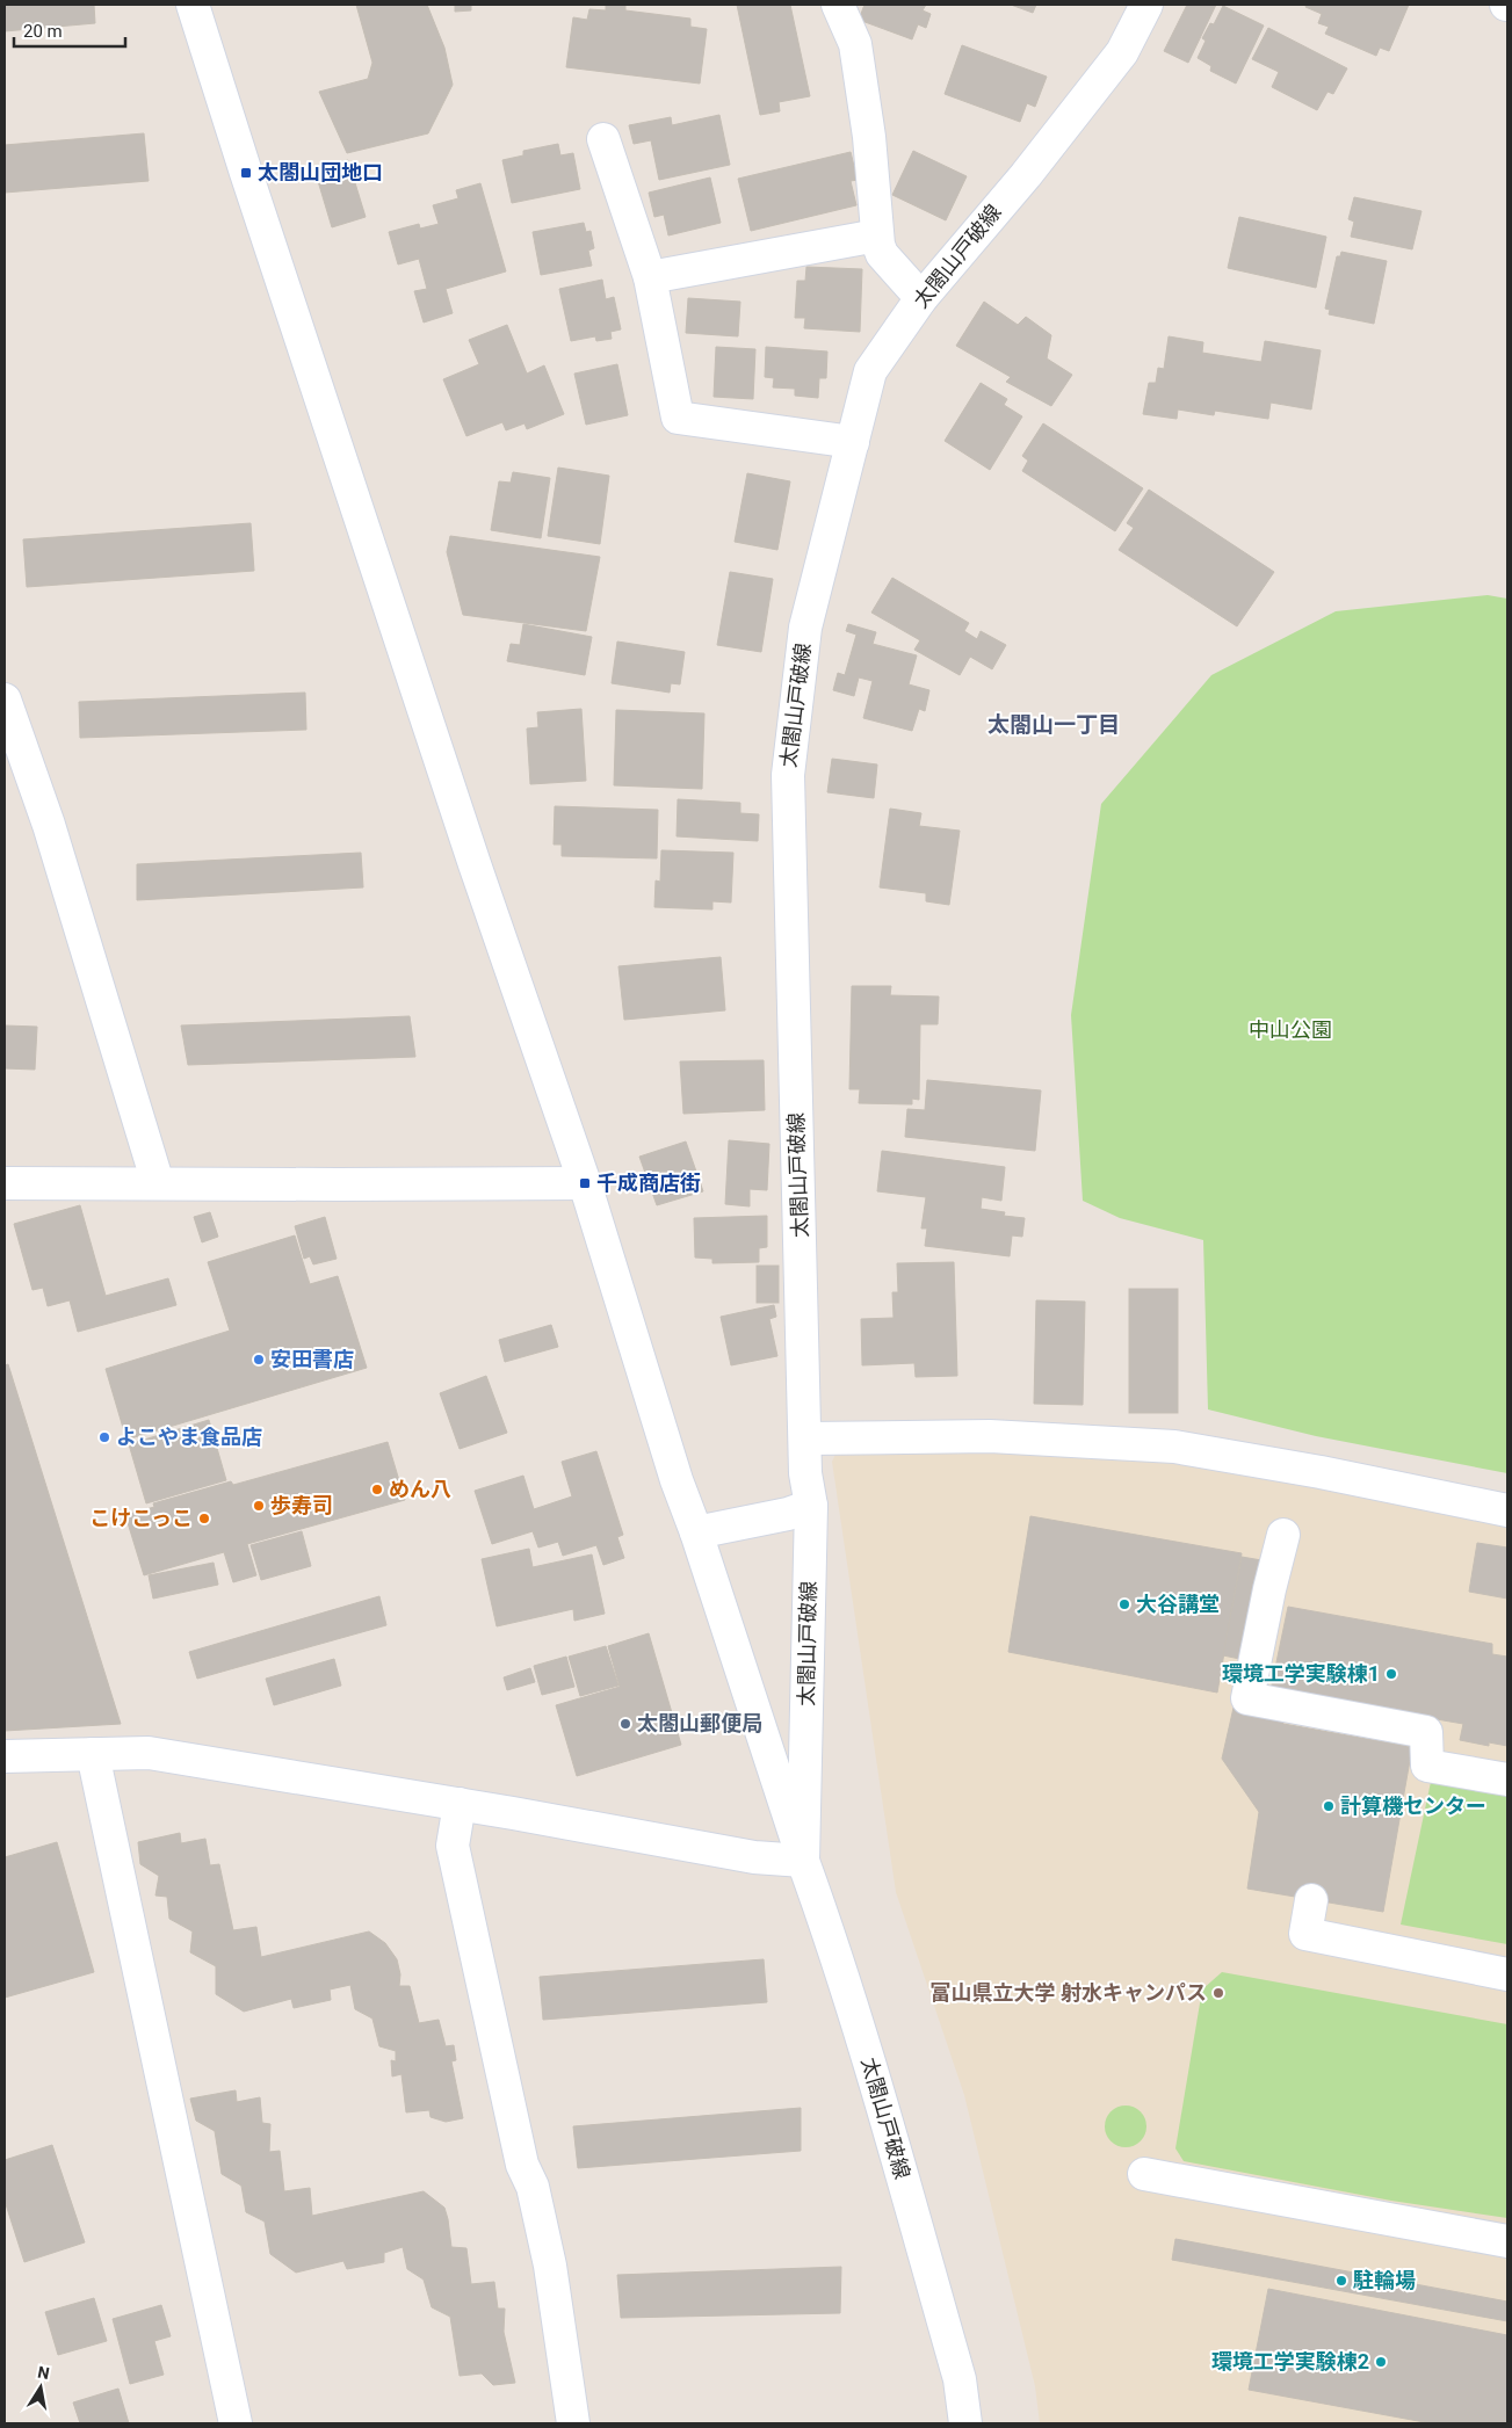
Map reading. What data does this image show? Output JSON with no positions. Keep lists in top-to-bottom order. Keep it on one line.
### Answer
{"streets":{"street":["太閤山戸破線"]},"districts":["太閤山一丁目"],"parks":["中山公園"],"places":{"transit":["太閤山団地口","千成商店街"],"other":["安田書店","よこやま食品店","めん八","歩寿司","こけこっこ","大谷講堂","環境工学実験棟1","太閤山郵便局","計算機センター","富山県立大学 射水キャンパス","駐輪場","環境工学実験棟2"]},"scale_bar":"20 m","north":"top"}
